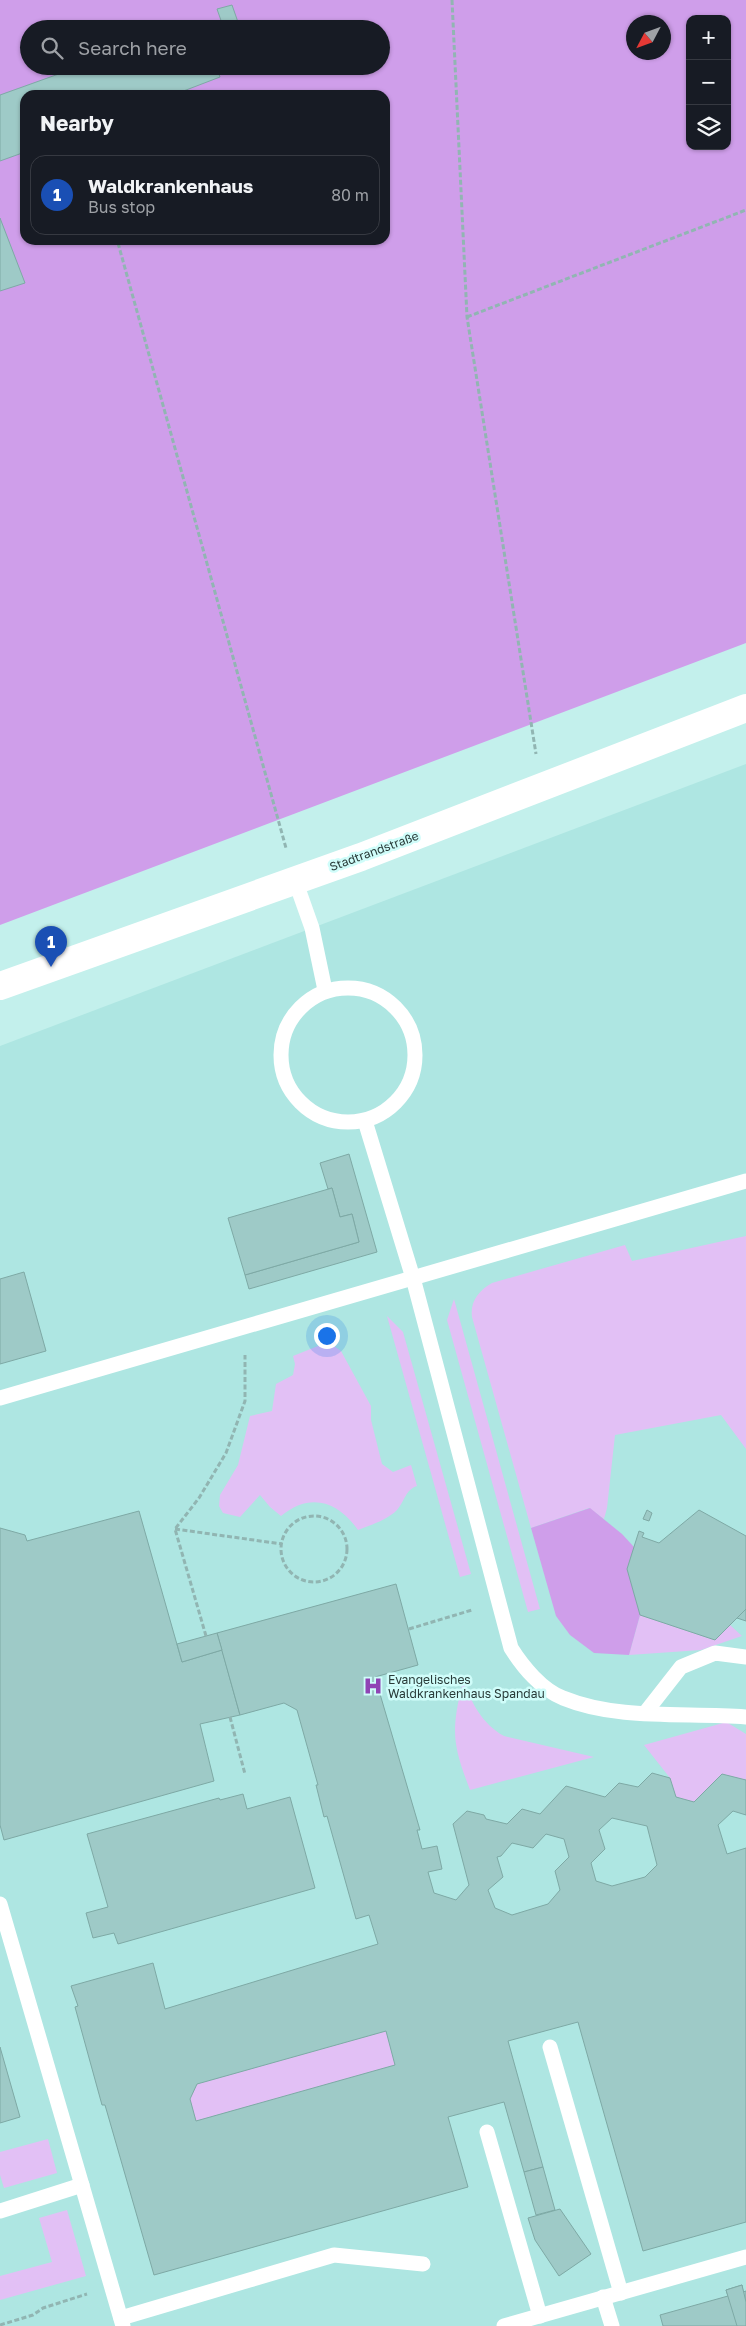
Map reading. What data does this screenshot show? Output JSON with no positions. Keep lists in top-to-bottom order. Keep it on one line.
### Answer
{"streets":{"street":["Stadtrandstraße"]},"places":{"hospital":["Evangelisches Waldkrankenhaus Spandau"]},"north":"bottom left","page":{"map_buttons":["+","−"],"search":"Search here","heading":"Nearby","list":[{"mark":"1","name":"Waldkrankenhaus","note":"Bus stop","value":"80 m"}],"pins":"1"}}
